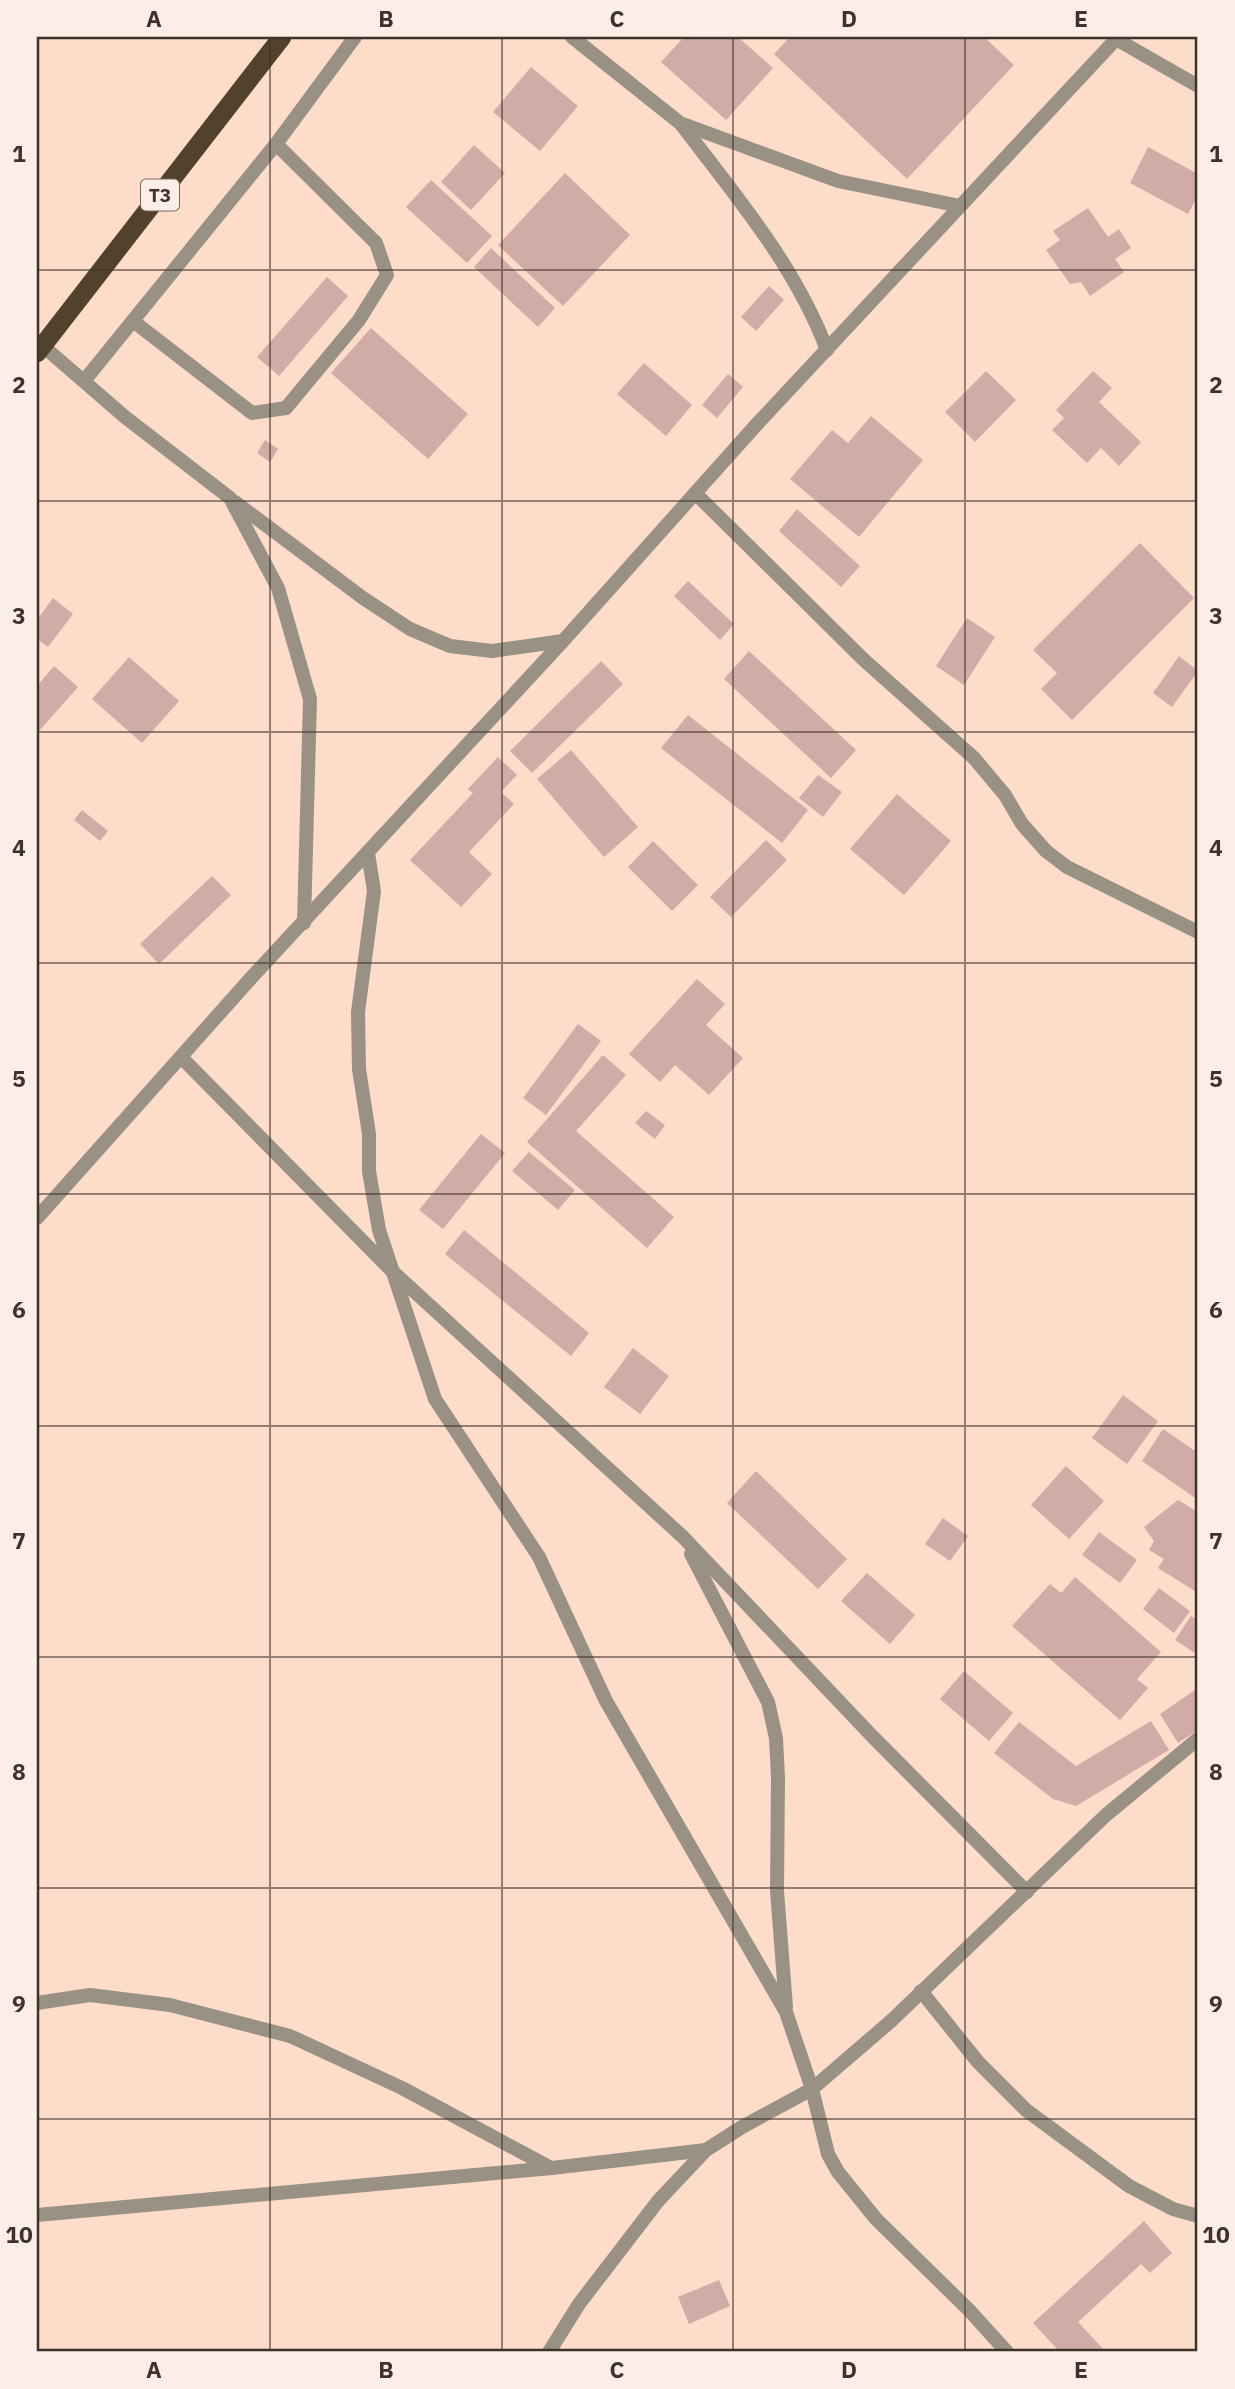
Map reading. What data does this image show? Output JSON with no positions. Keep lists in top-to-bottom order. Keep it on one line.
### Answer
{"streets":{"highway":["T3"]},"grid":{"columns":["A","B","C","D","E"],"rows":["1","2","3","4","5","6","7","8","9","10"]}}
